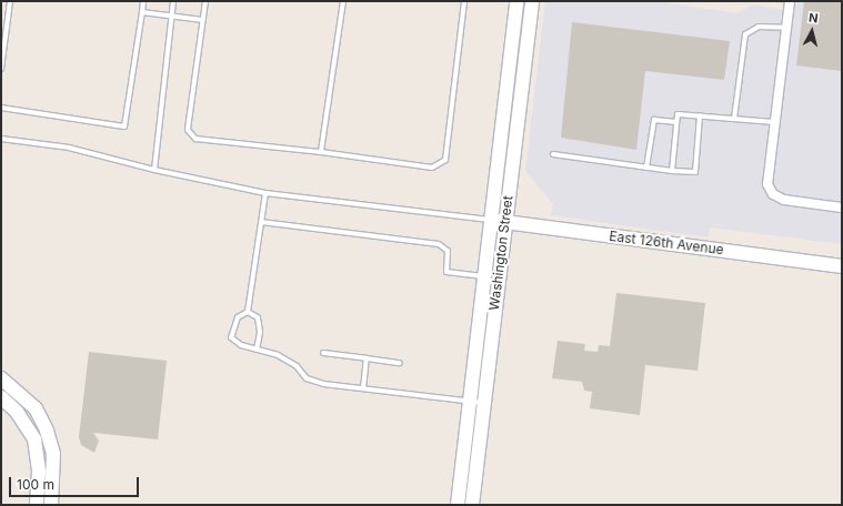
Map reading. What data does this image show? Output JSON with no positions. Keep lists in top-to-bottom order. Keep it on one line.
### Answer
{"streets":{"main road":["East 126th Avenue","Washington Street"]},"crossings":[["East 126th Avenue","Washington Street"]],"scale_bar":"100 m","north":"top"}
